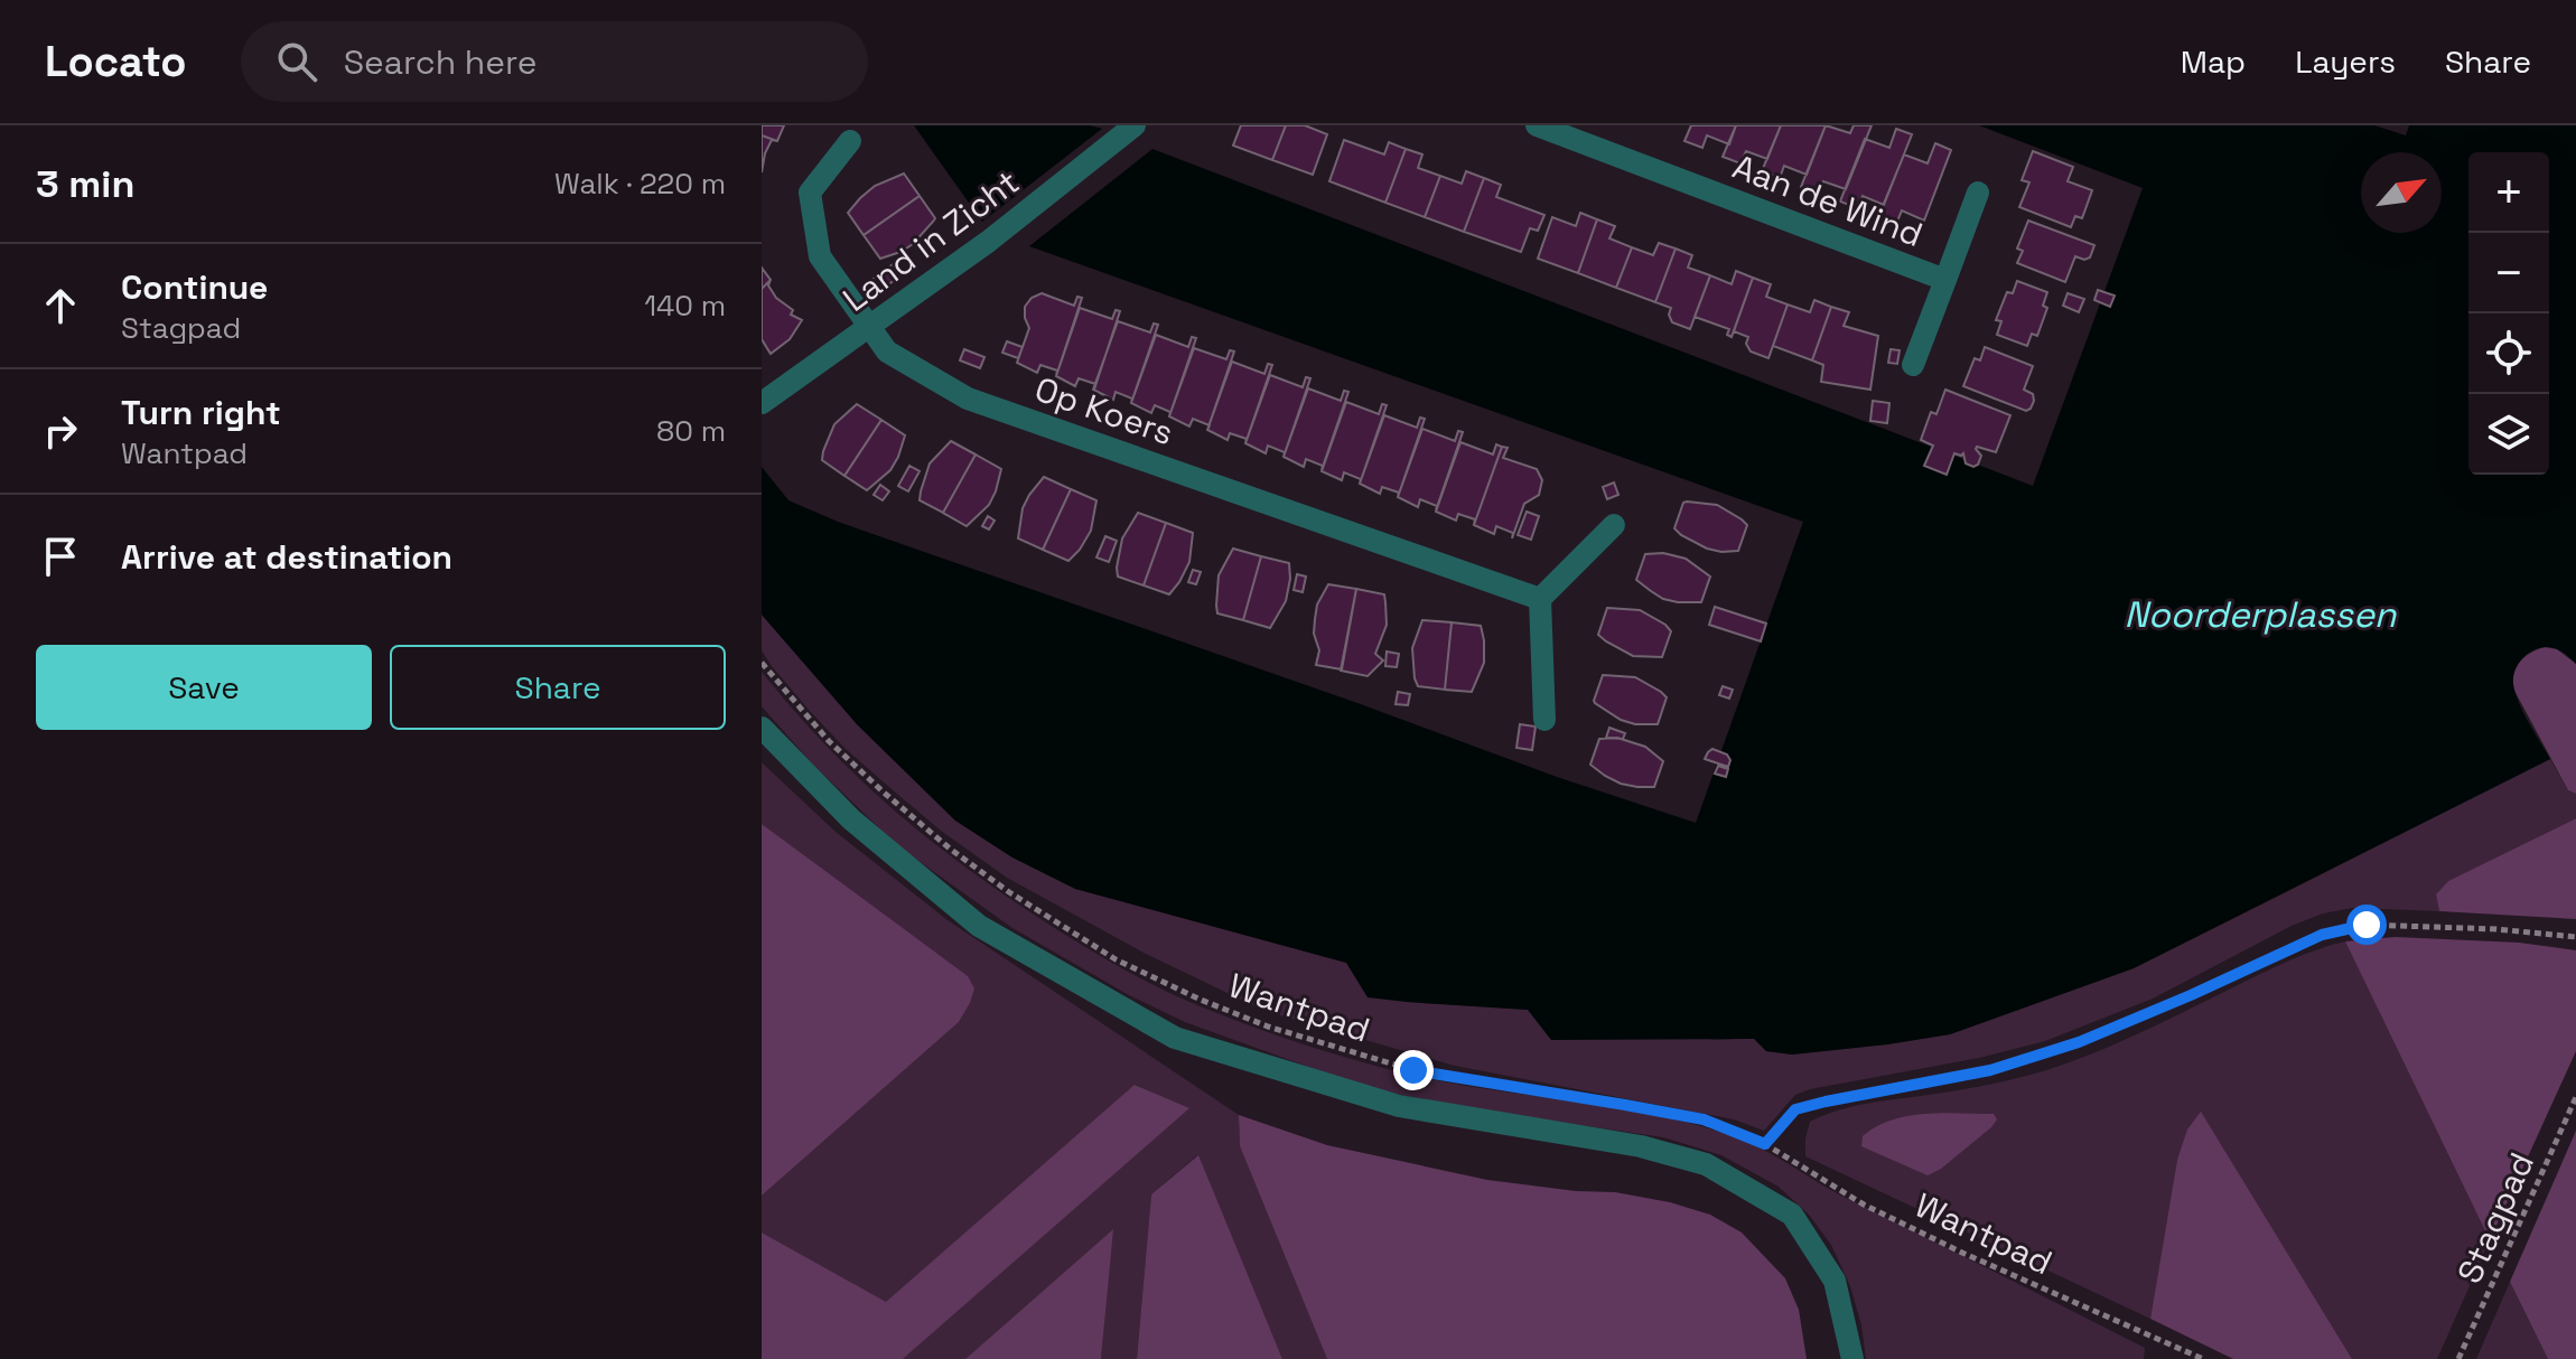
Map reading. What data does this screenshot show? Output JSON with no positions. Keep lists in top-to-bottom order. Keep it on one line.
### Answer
{"streets":{"street":["Aan de Wind","Land in Zicht","Op Koers"],"path":["Wantpad","Stagpad"]},"crossings":[["Land in Zicht","Op Koers"]],"water":["Noorderplassen"],"north":"top right","page":{"header":"Locato","search":"Search here","nav":["Map","Layers","Share"],"heading":["3 min","Walk · 220 m"],"map_buttons":["+","−"],"list":[["Continue","Stagpad","140 m"],["Turn right","Wantpad","80 m"],"Arrive at destination"],"buttons":["Save","Share"]}}
